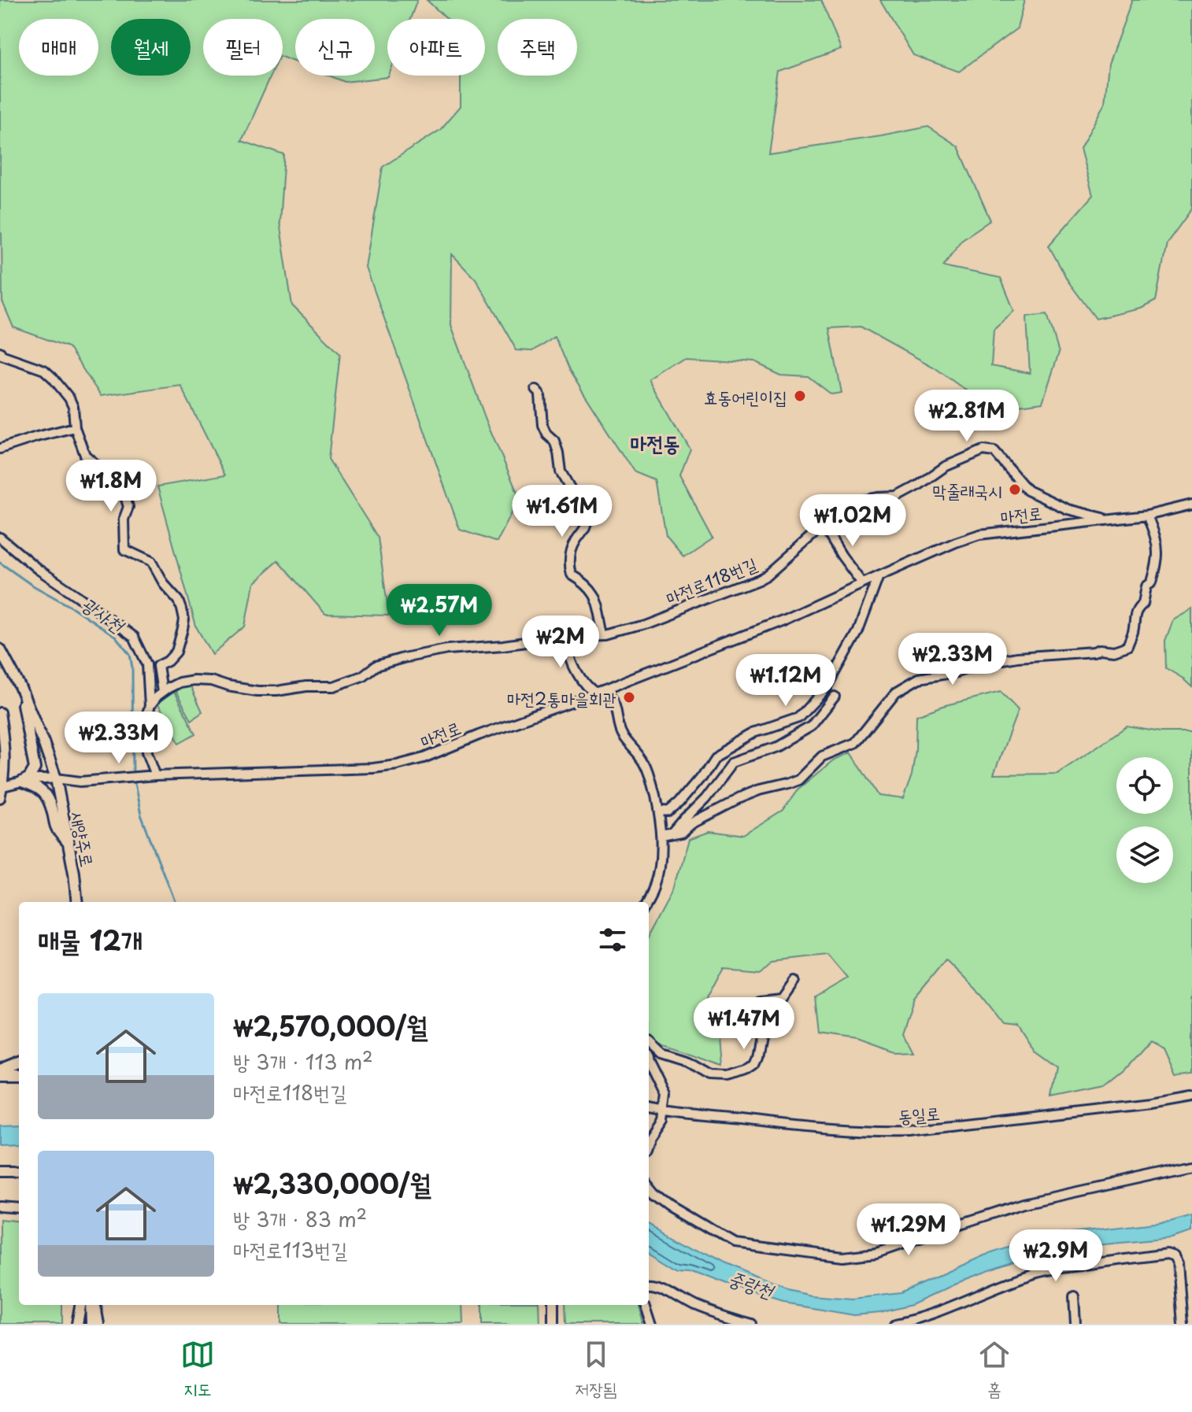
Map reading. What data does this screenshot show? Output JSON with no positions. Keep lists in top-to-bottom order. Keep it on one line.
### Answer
{"streets":{"main road":["새양주로"],"street":["마전로","마전로118번길","동일로"]},"crossings":[["마전로","마전로118번길"],["마전로","새양주로"]],"districts":["마전동"],"water":["광사천","중랑천"],"places":["효동어린이집","막줄래국시","마전2통마을회관"],"page":{"chip":["매매","월세","필터","신규","아파트","주택"],"price":["₩2.81M","₩1.8M","₩1.61M","₩1.02M","₩2.57M","₩2M","₩2.33M","₩1.12M","₩2.33M","₩1.47M","₩1.29M","₩2.9M"],"heading":"매물 12개","list":[{"name":"₩2,570,000/월","note":"방 3개 · 113 m² · 마전로118번길"},{"name":"₩2,330,000/월","note":"방 3개 · 83 m² · 마전로113번길"}],"tabs":["지도","저장됨","홈"]}}
